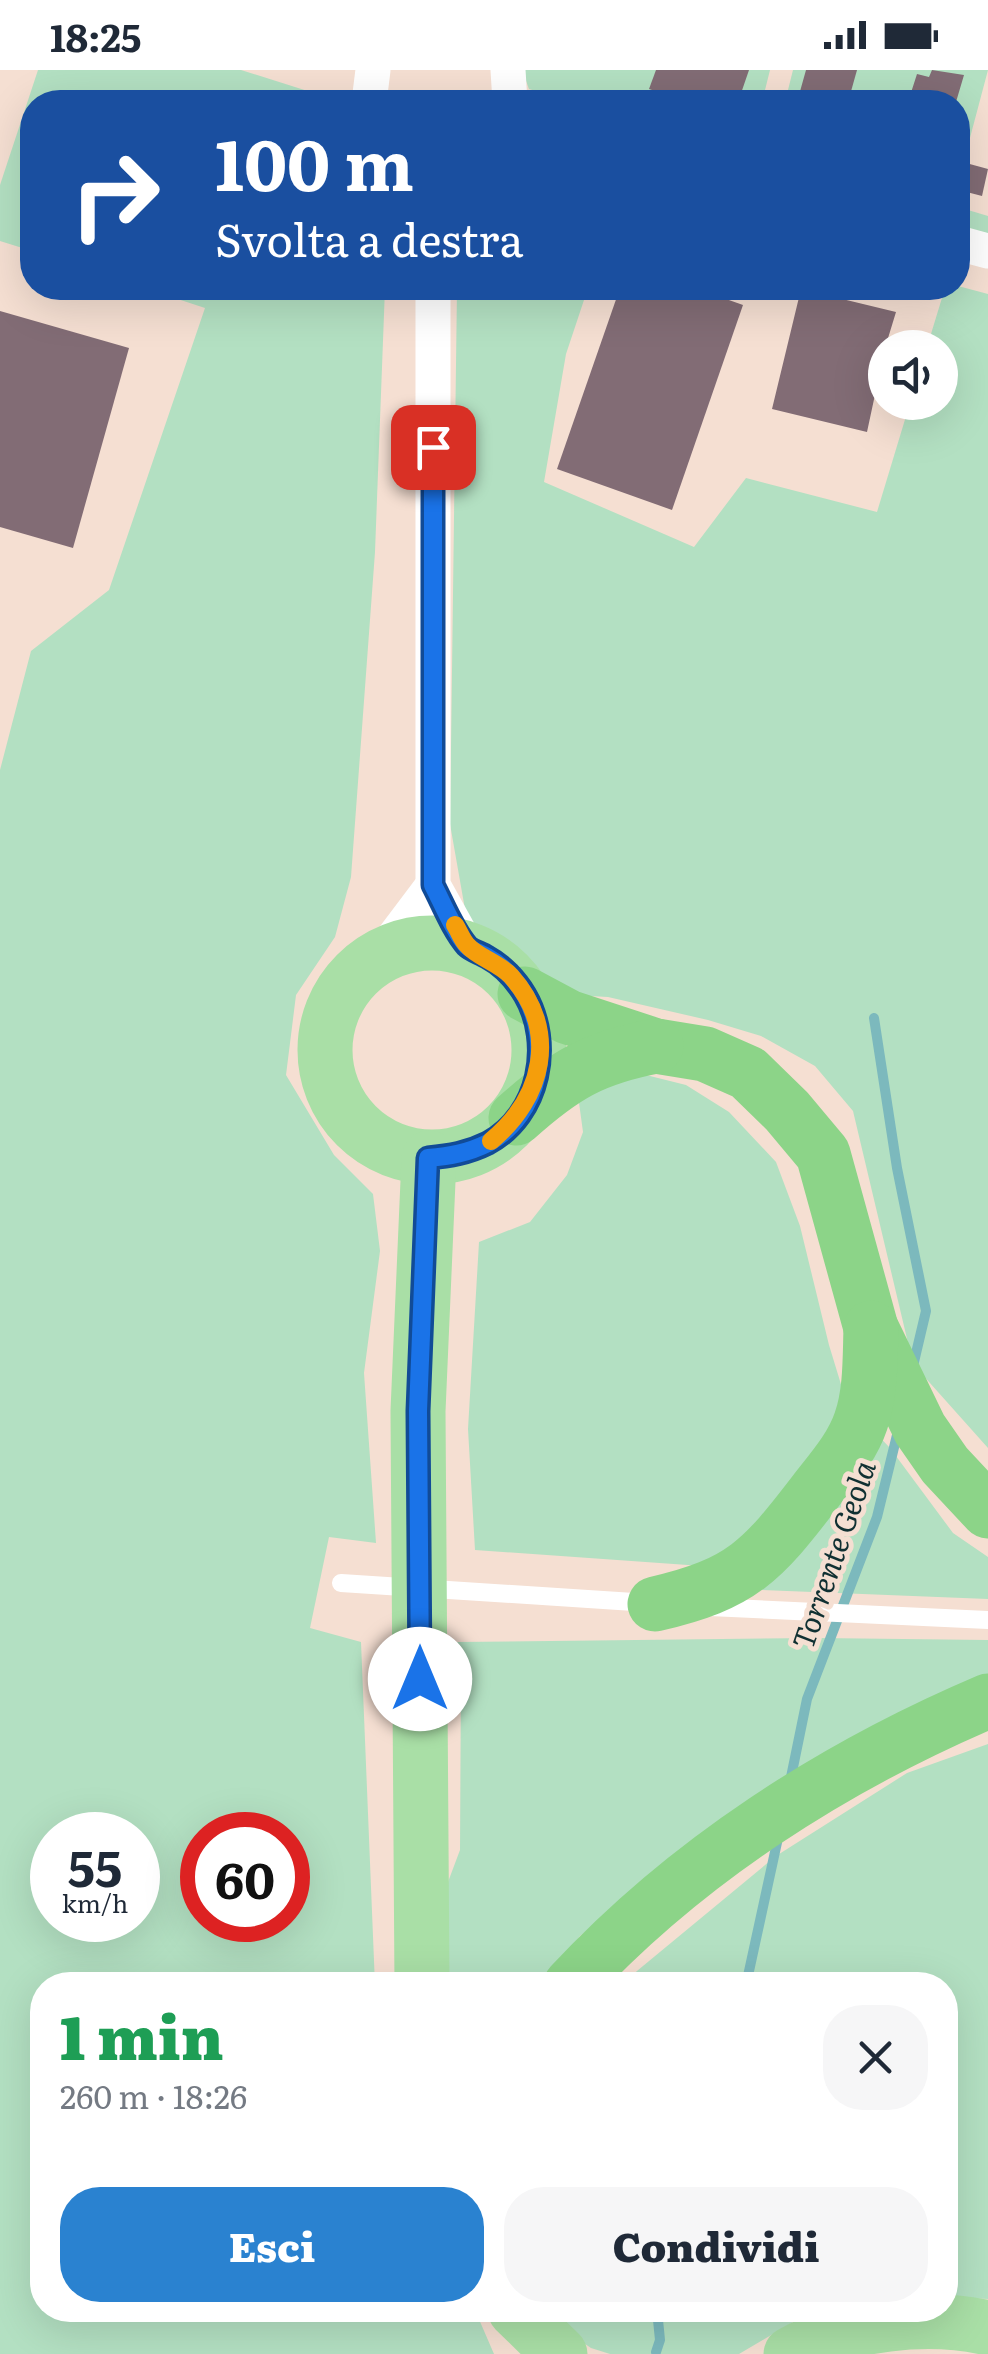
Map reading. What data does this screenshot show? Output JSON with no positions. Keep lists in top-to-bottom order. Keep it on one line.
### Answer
{"water":["Torrente Geola"],"page":{"status":"18:25","turn":["100 m","Svolta a destra"],"speed":"55 km/h","limit":"60","heading":["1 min","260 m · 18:26"],"buttons":["Esci","Condividi"]}}
